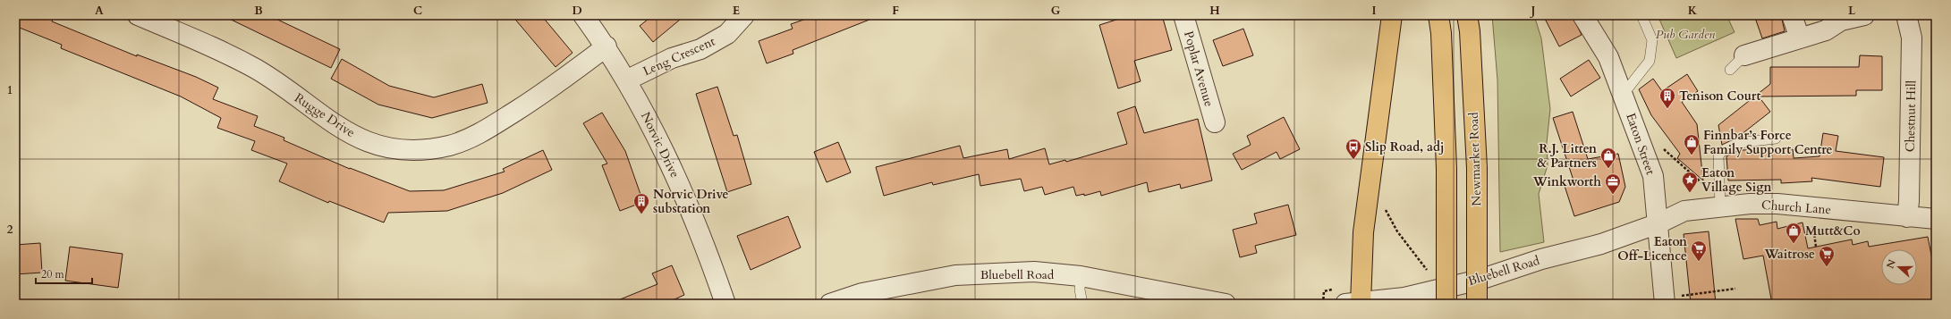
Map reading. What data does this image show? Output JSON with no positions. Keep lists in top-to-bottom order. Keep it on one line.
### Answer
{"streets":{"highway":["Newmarket Road"],"street":["Leng Crescent","Poplar Avenue","Rugge Drive","Chestnut Hill","Eaton Street","Norvic Drive","Church Lane","Bluebell Road"]},"crossings":[["Leng Crescent","Norvic Drive"],["Rugge Drive","Norvic Drive"],["Chestnut Hill","Church Lane"],["Eaton Street","Church Lane"],["Eaton Street","Bluebell Road"],["Church Lane","Bluebell Road"]],"parks":["Pub Garden"],"places":{"building":["Tenison Court","Norvic Drive substation"],"shop":["Finnbar’s Force Family Support Centre","R.J. Litten & Partners","Mutt&Co"],"bus stop":["Slip Road, adj"],"place":["Eaton Village Sign"],"office":["Winkworth"],"supermarket":["Eaton Off-Licence","Waitrose"]},"scale_bar":"20 m","north":"left","grid":{"columns":["A","B","C","D","E","F","G","H","I","J","K","L"],"rows":["1","2"]}}
